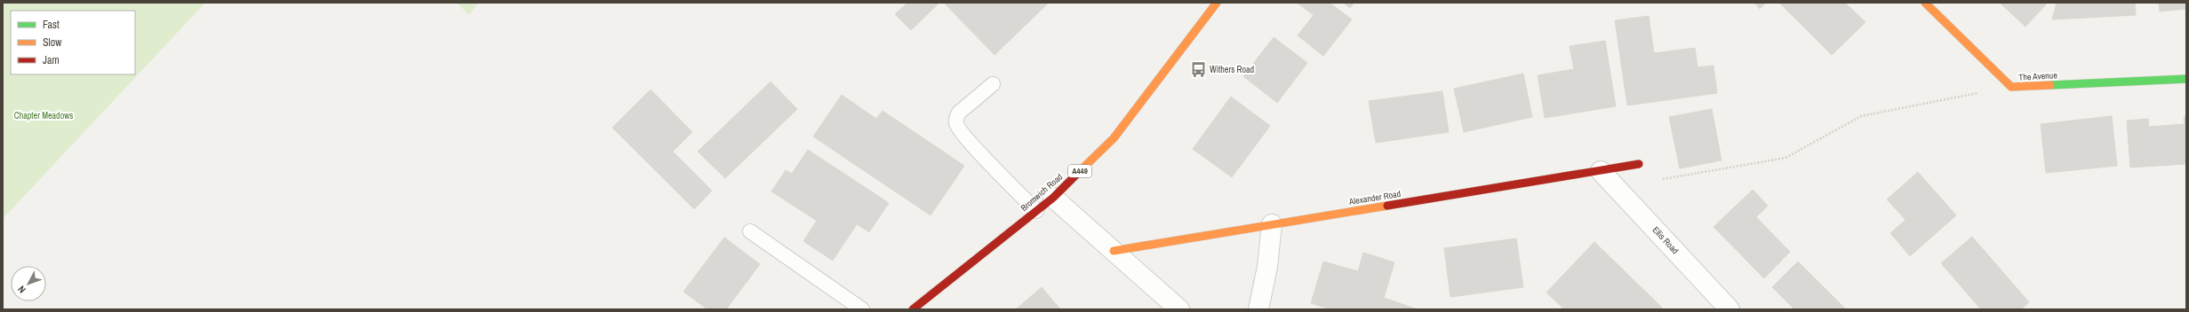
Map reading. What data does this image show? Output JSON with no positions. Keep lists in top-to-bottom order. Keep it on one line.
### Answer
{"streets":{"street":["The Avenue","A449","Bromwich Road","Alexander Road","Ellis Road"]},"crossings":[["Alexander Road","Ellis Road"]],"parks":["Chapter Meadows"],"places":{"bus stop":["Withers Road"]},"legend":["Fast","Slow","Jam"],"north":"bottom left"}
